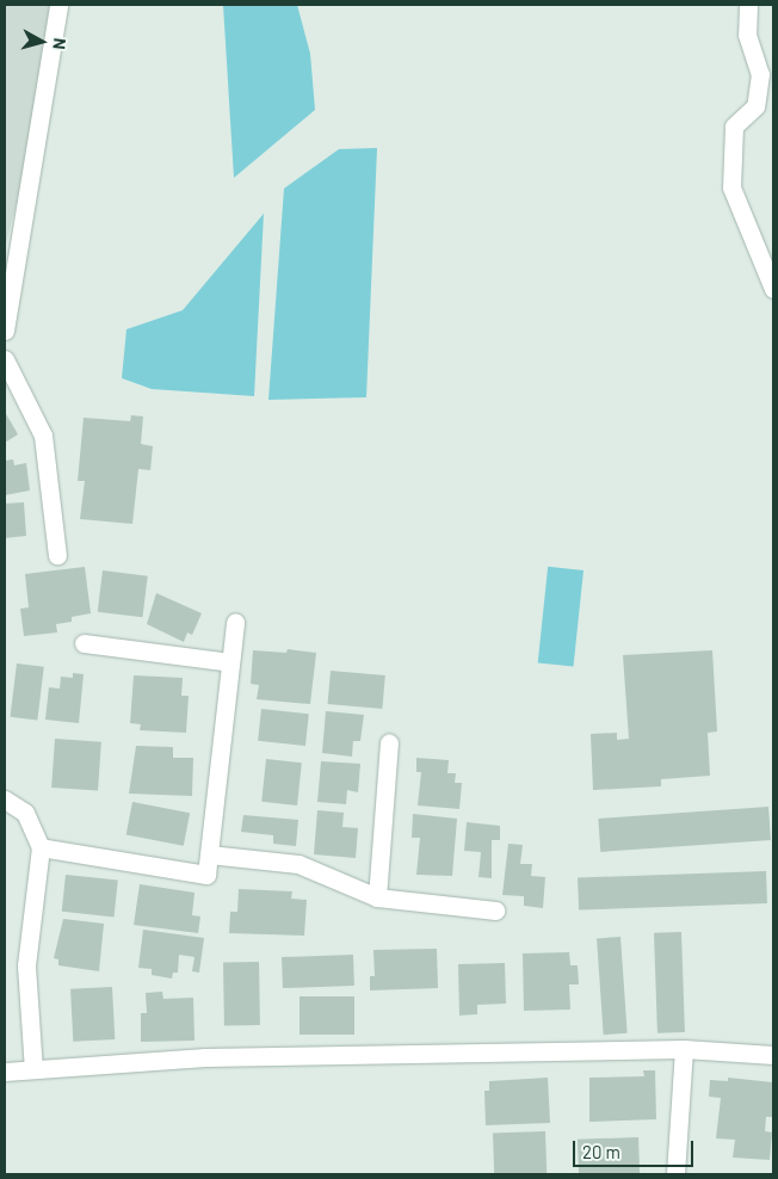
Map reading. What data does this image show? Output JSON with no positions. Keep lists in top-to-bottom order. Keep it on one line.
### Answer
{"scale_bar":"20 m","north":"right"}
